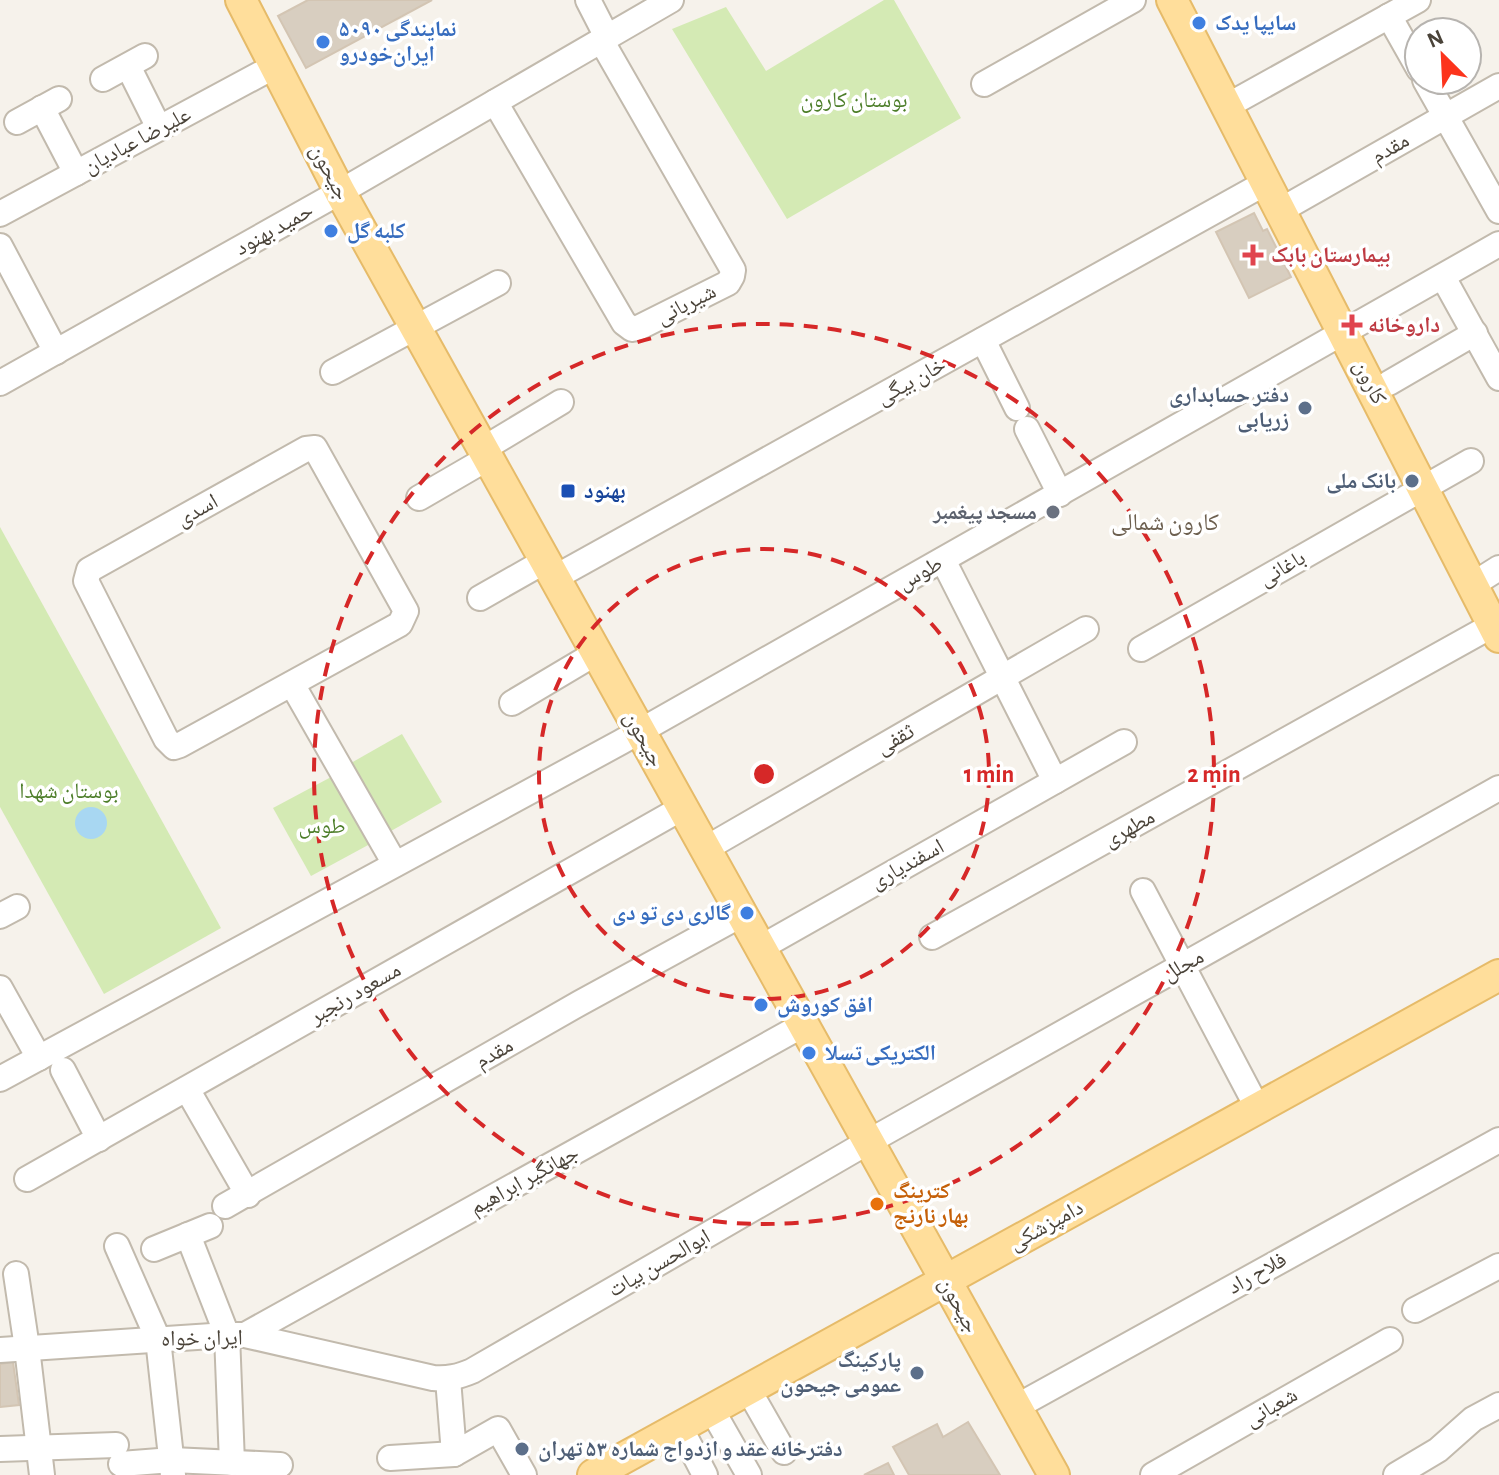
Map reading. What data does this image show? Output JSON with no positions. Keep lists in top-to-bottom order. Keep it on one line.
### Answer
{"streets":{"main road":["جیحون","کارون","دامپزشکی"],"street":["علیرضا عبادیان","مقدم","حمید بهنود","شیربانی","خان بیگی","اسدی","باغانی","طوس","ثقفی","مطهری","اسفندیاری","مجلل","مسعود رنجبر","جهانگیر ابراهیم","ابوالحسن بیات","فلاح راد","ایران خواه","شعبانی"]},"crossings":[["علیرضا عبادیان","جیحون"],["مقدم","جیحون"],["مقدم","کارون"],["جیحون","حمید بهنود"],["جیحون","خان بیگی"],["جیحون","طوس"],["جیحون","ثقفی"],["جیحون","اسفندیاری"],["جیحون","مجلل"],["جیحون","مسعود رنجبر"],["جیحون","جهانگیر ابراهیم"],["جیحون","دامپزشکی"],["جیحون","ابوالحسن بیات"],["جیحون","فلاح راد"],["حمید بهنود","شیربانی"],["خان بیگی","کارون"],["کارون","باغانی"],["کارون","طوس"],["کارون","مطهری"],["مجلل","ابوالحسن بیات"],["جهانگیر ابراهیم","ایران خواه"],["ابوالحسن بیات","ایران خواه"]],"districts":["کارون شمالی"],"parks":["بوستان کارون","بوستان شهدا","طوس"],"places":{"other":["سایپا یدک","نمایندگی ۵۰۹۰ ایران‌خودرو","کلبه گل","دفتر حسابداری زریابی","بانک ملی","مسجد پیغمبر","گالری دی تو دی","افق کوروش","الکتریکی تسلا","کترینگ بهار نارنج","پارکینگ عمومی جیحون","دفترخانه عقد و ازدواج شماره ۵۳ تهران"],"health":["بیمارستان بابک","داروخانه"],"transit":["بهنود"]},"north":"top left","rings":["1 min","2 min"]}
